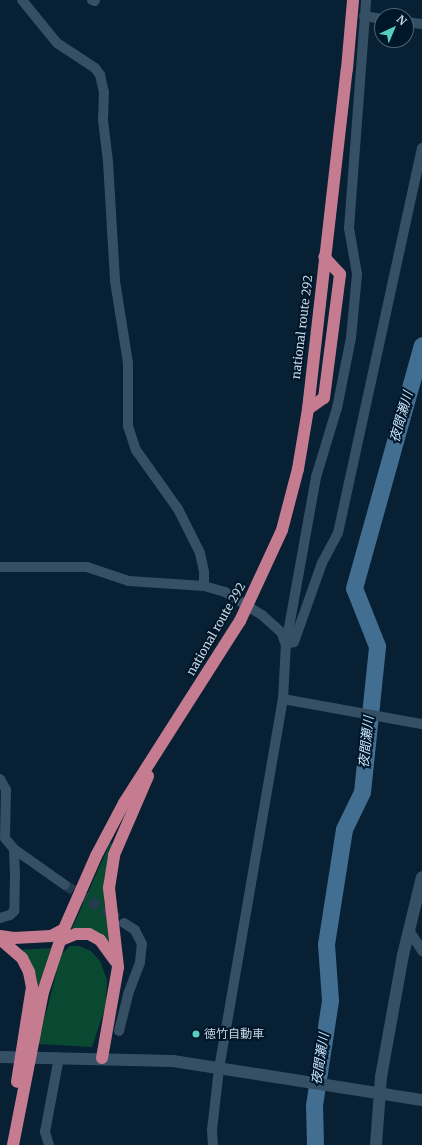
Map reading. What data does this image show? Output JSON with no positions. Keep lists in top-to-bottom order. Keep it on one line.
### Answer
{"streets":{"highway":["national route 292"]},"water":["夜間瀬川"],"places":["徳竹自動車"],"north":"top right"}
